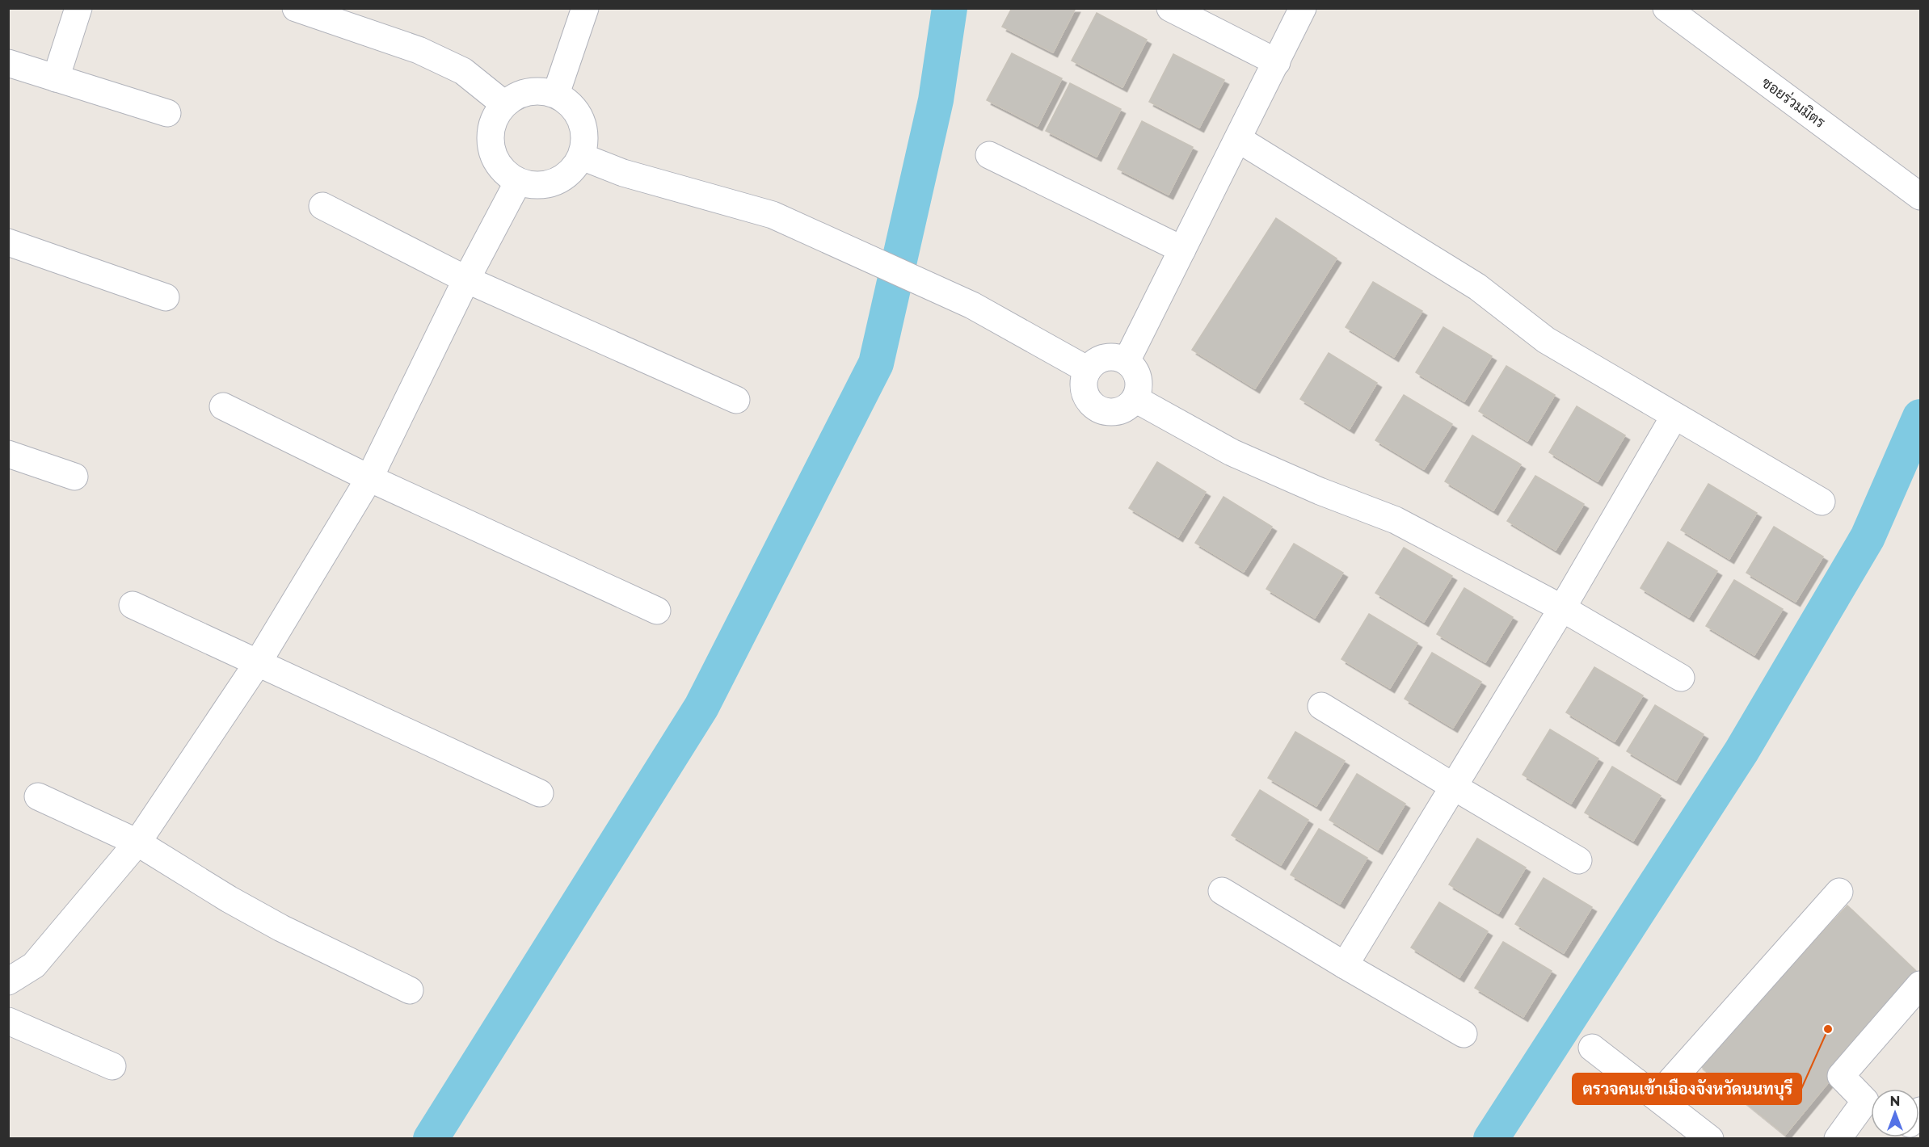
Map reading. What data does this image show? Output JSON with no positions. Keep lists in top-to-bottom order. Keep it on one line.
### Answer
{"streets":{"street":["ซอยร่วมมิตร"]},"places":["ตรวจคนเข้าเมืองจังหวัดนนทบุรี"],"north":"top"}
